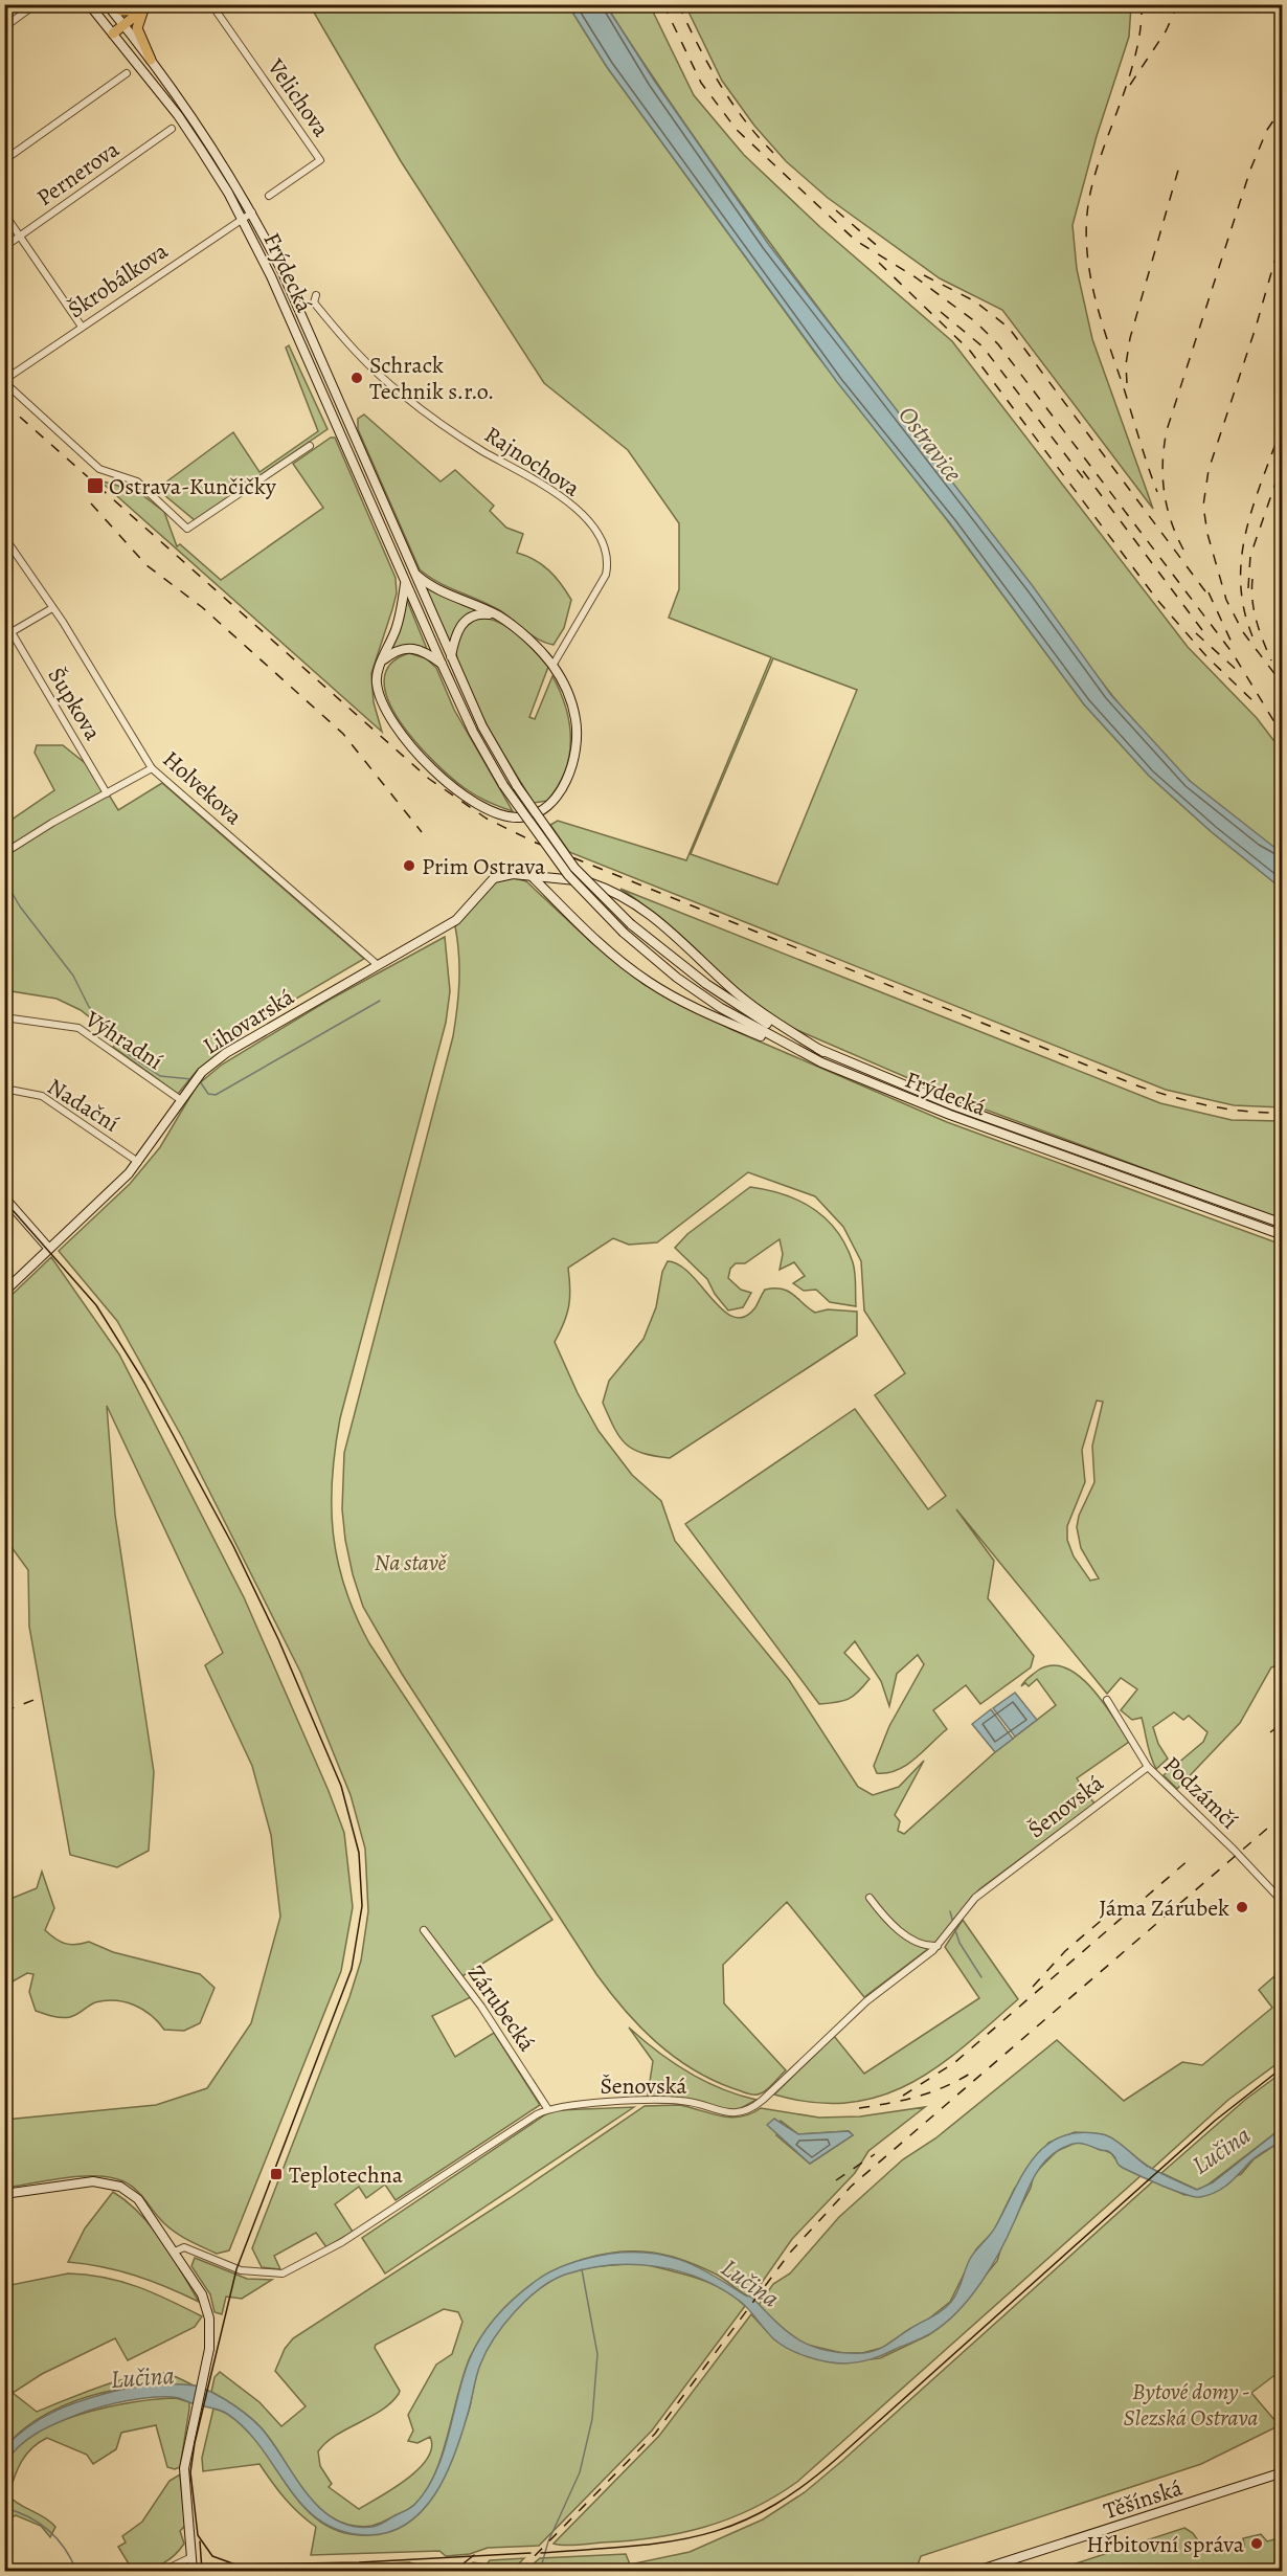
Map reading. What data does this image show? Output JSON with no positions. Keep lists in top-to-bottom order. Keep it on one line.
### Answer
{"streets":{"main road":["Frýdecká","Lihovarská","Těšínská"],"street":["Velichova","Pernerova","Škrobálkova","Rajnochova","Šupkova","Holvekova","Výhradní","Nadační","Podzámčí","Šenovská","Zárubecká"]},"crossings":[["Frýdecká","Škrobálkova"],["Frýdecká","Lihovarská"],["Holvekova","Lihovarská"],["Lihovarská","Výhradní"],["Lihovarská","Nadační"],["Podzámčí","Šenovská"],["Šenovská","Zárubecká"]],"water":["Ostravice","Lučina"],"parks":["Na stavě","Bytové domy - Slezská Ostrava"],"places":{"other":["Schrack Technik s.r.o.","Prim Ostrava","Jáma Zárubek","Hřbitovní správa"],"transit":["Ostrava-Kunčičky","Teplotechna"]}}
